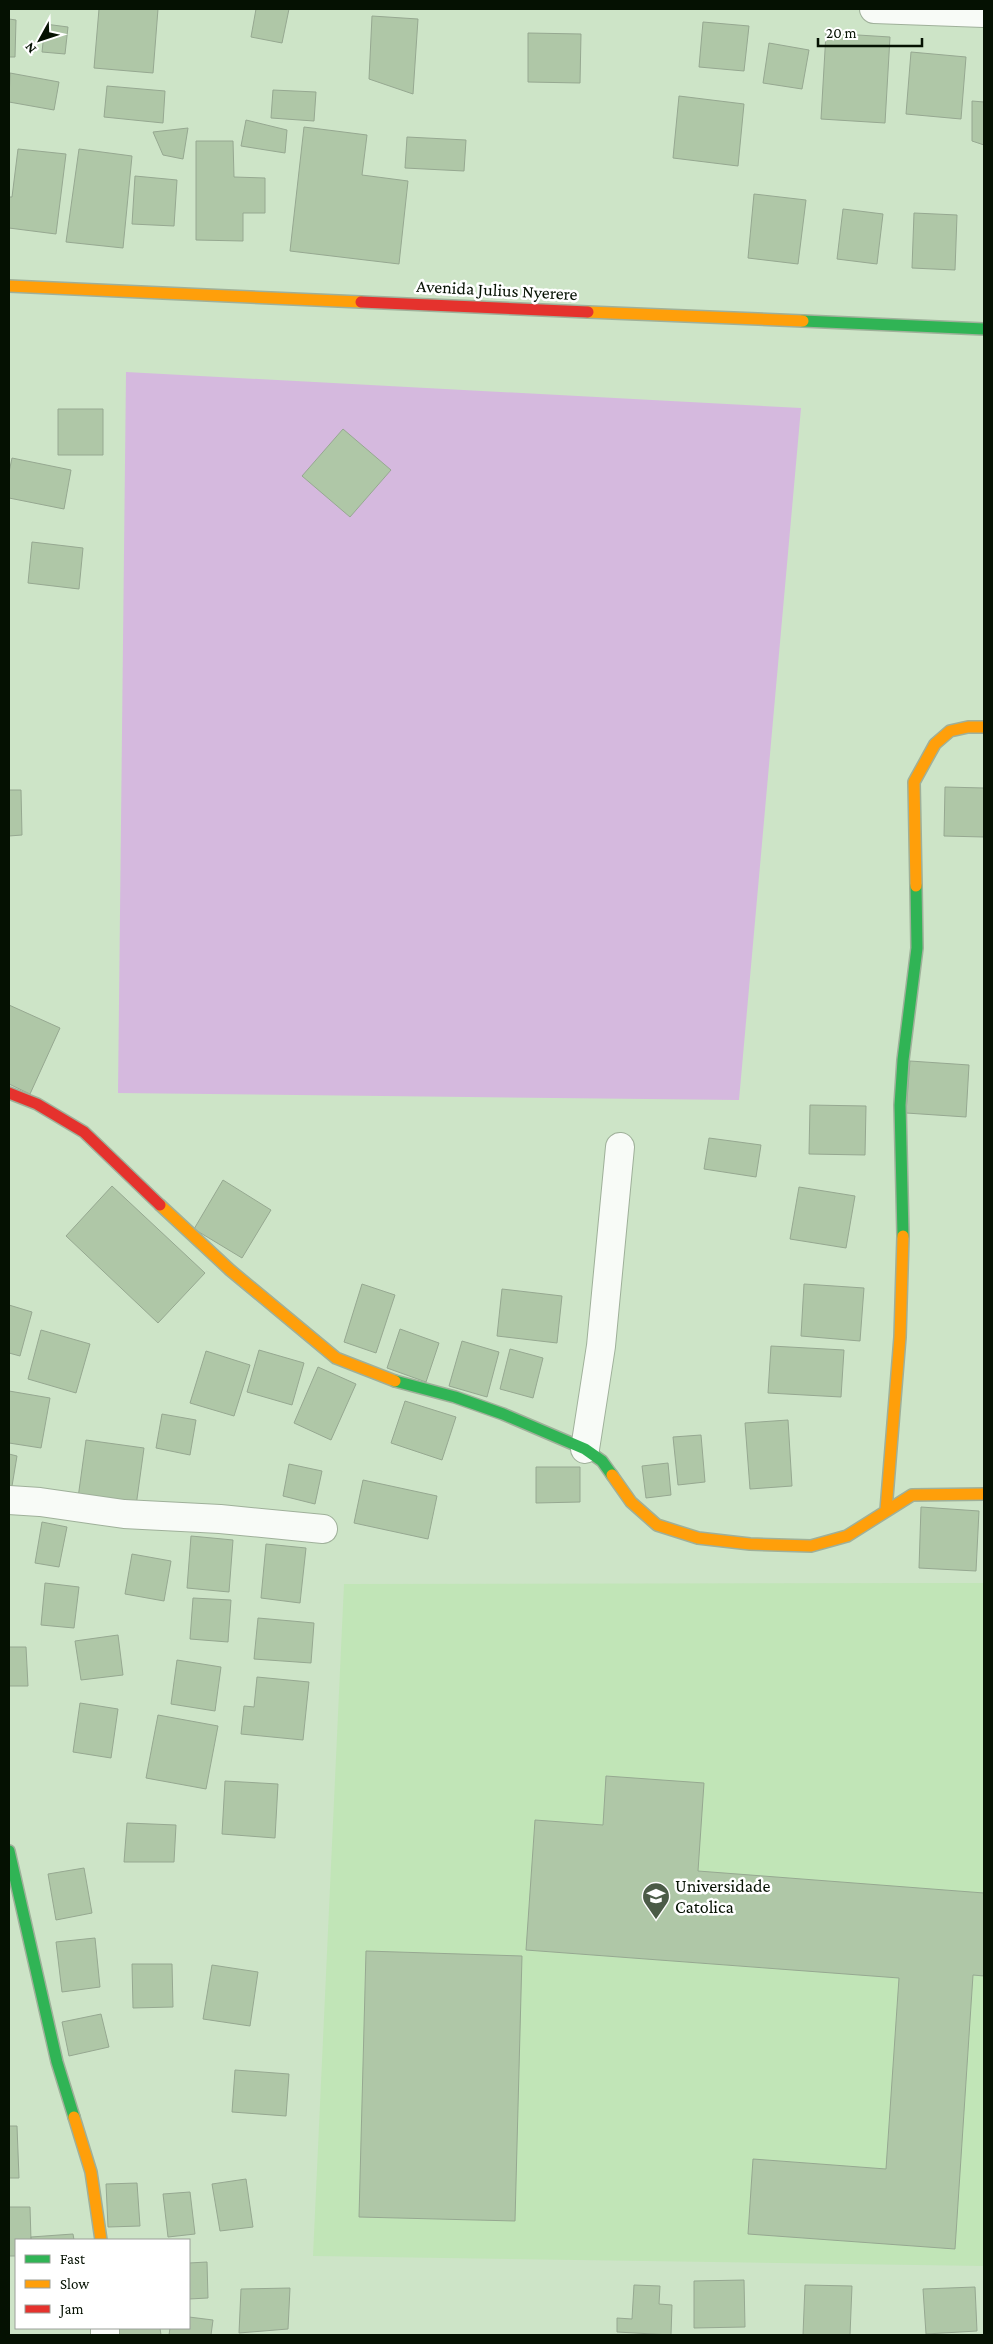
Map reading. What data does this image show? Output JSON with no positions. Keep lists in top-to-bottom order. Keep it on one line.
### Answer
{"streets":{"street":["Avenida Julius Nyerere"]},"places":{"school or university":["Universidade Catolica"]},"legend":["Fast","Slow","Jam"],"scale_bar":"20 m","north":"bottom left"}
